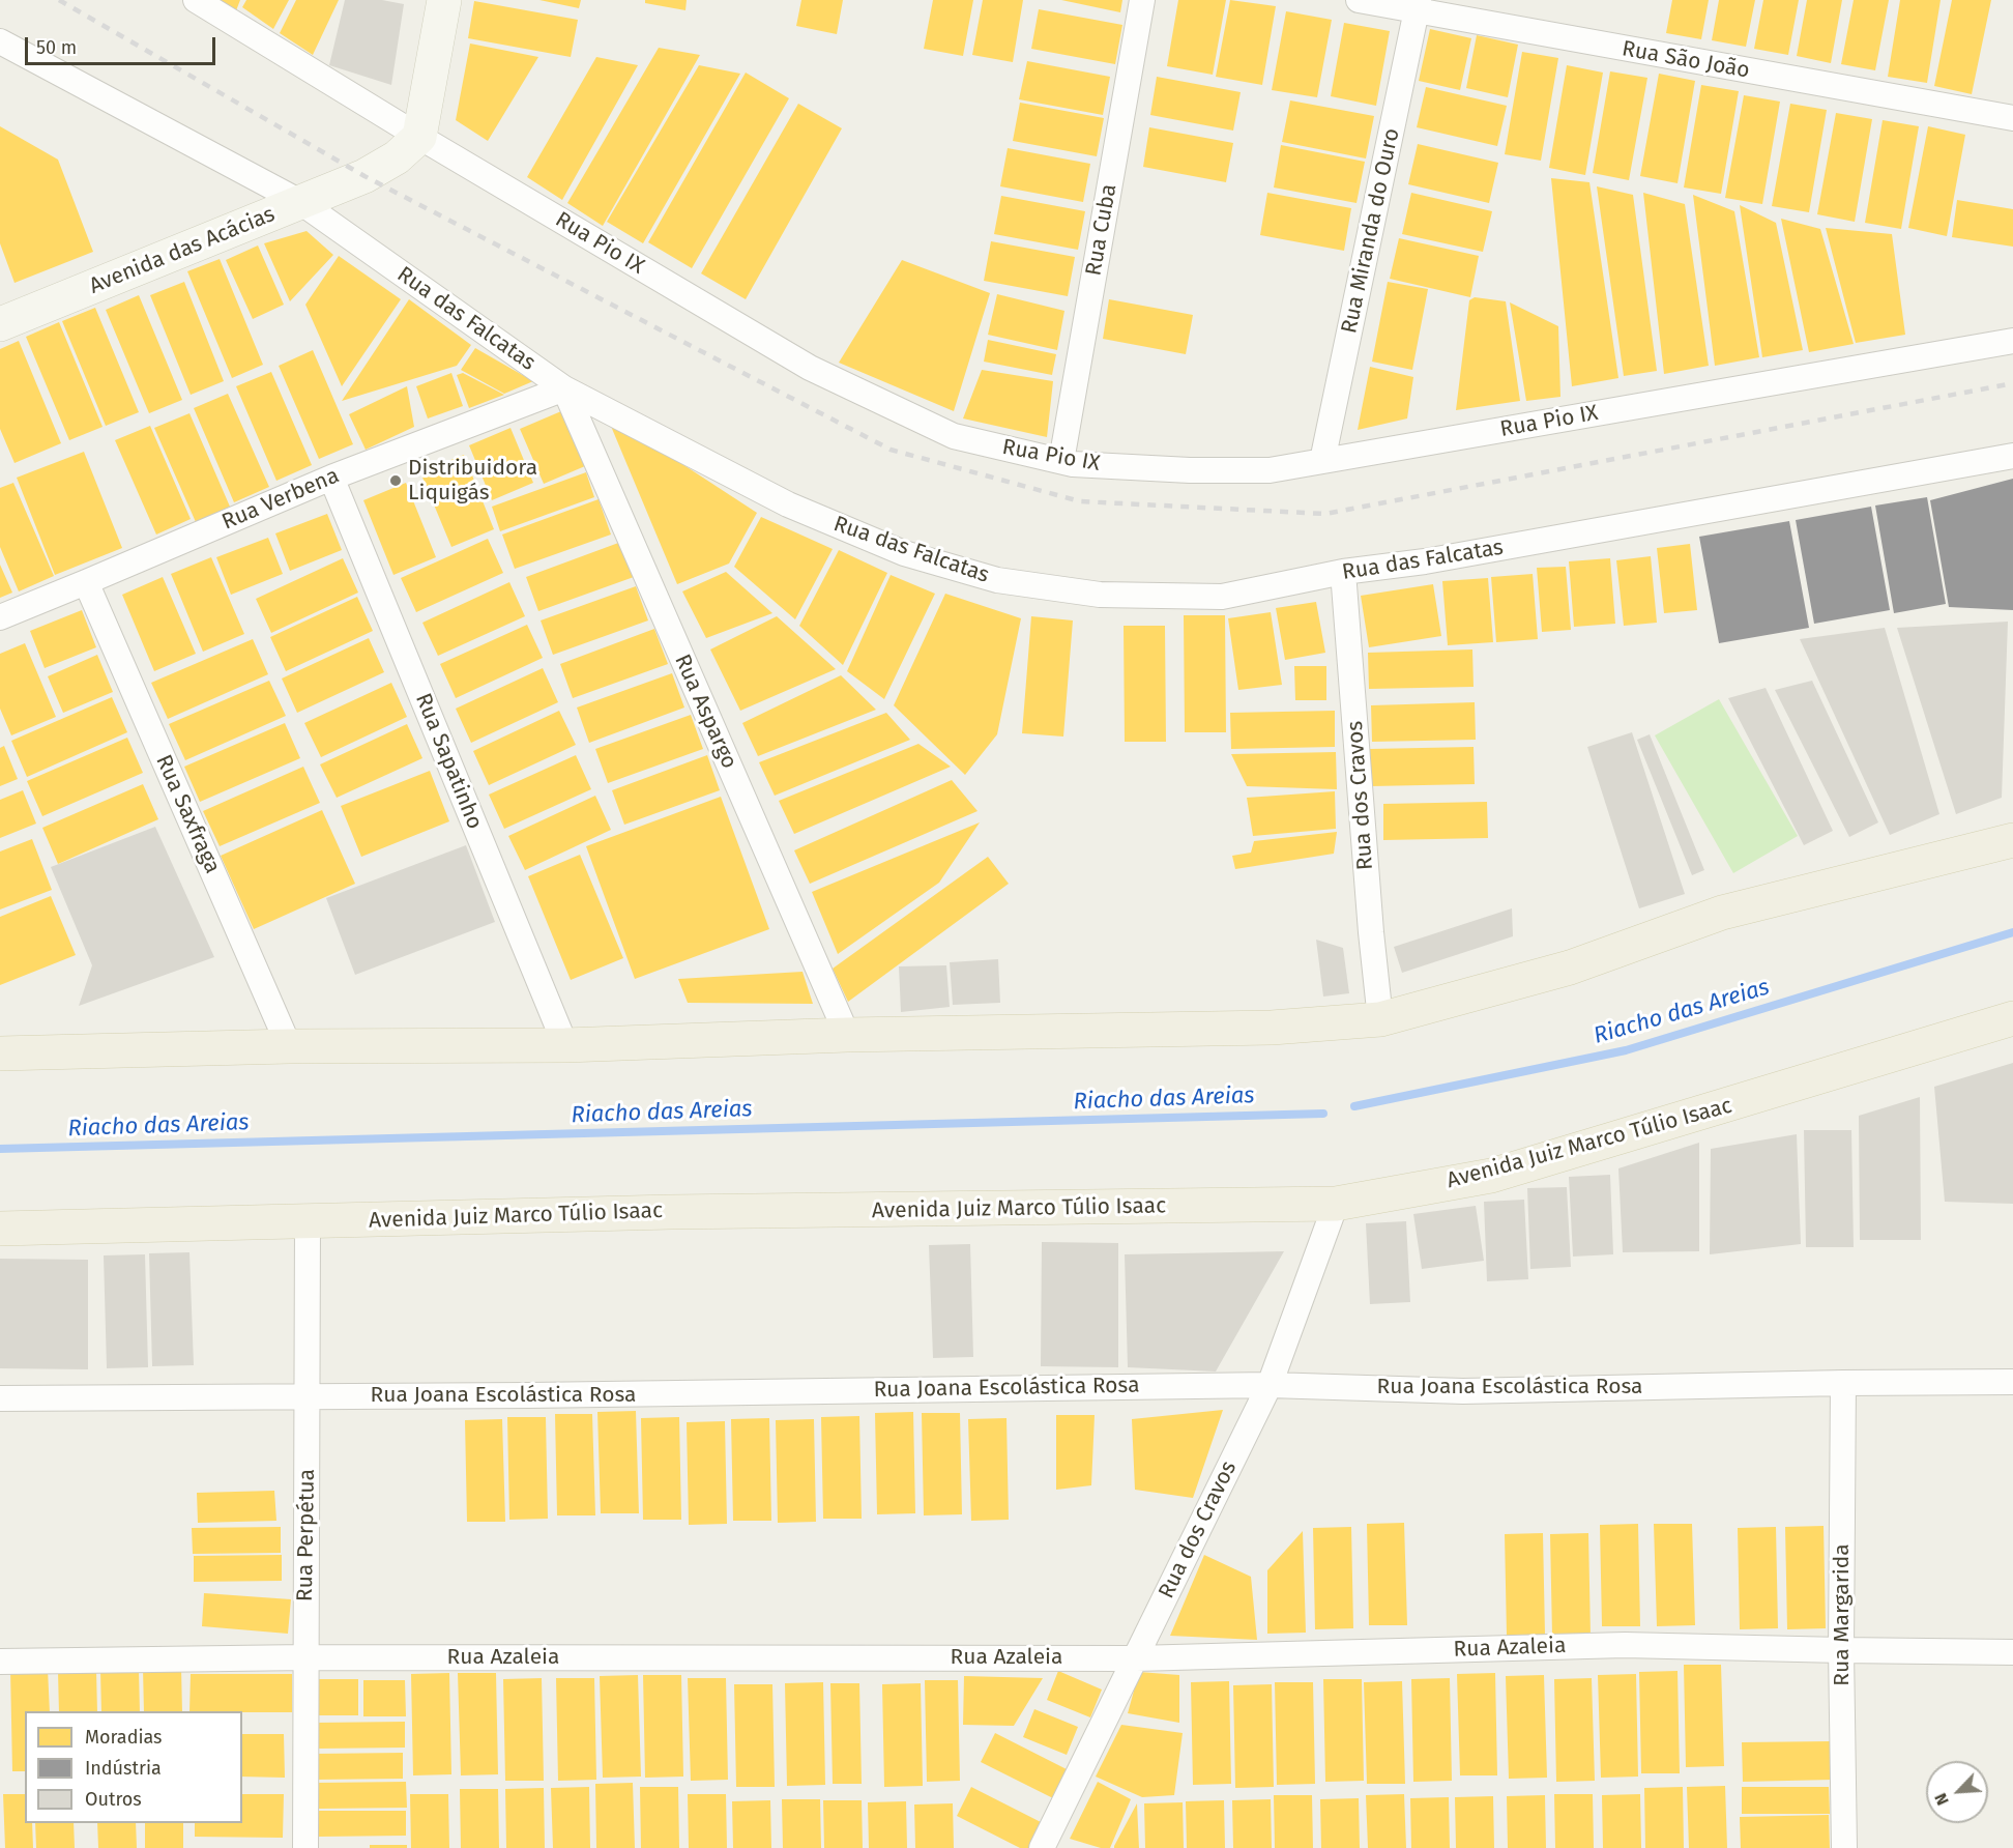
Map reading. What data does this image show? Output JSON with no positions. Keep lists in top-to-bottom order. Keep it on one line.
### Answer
{"streets":{"main road":["Avenida das Acácias","Avenida Juiz Marco Túlio Isaac"],"street":["Rua São João","Rua Cuba","Rua Miranda do Ouro","Rua Pio IX","Rua das Falcatas","Rua Verbena","Rua Aspargo","Rua Sapatinho","Rua dos Cravos","Rua Saxfraga","Rua Joana Escolástica Rosa","Rua Perpétua","Rua Margarida","Rua Azaleia"]},"crossings":[["Rua São João","Rua Miranda do Ouro"],["Rua Cuba","Rua Pio IX"],["Rua Miranda do Ouro","Rua Pio IX"],["Rua Pio IX","Avenida das Acácias"],["Avenida das Acácias","Rua das Falcatas"],["Rua das Falcatas","Rua Verbena"],["Rua das Falcatas","Rua Aspargo"],["Rua das Falcatas","Rua dos Cravos"],["Rua Verbena","Rua Aspargo"],["Rua Verbena","Rua Sapatinho"],["Rua Verbena","Rua Saxfraga"],["Rua dos Cravos","Avenida Juiz Marco Túlio Isaac"],["Rua dos Cravos","Rua Joana Escolástica Rosa"],["Rua dos Cravos","Rua Azaleia"],["Avenida Juiz Marco Túlio Isaac","Rua Perpétua"],["Rua Joana Escolástica Rosa","Rua Perpétua"],["Rua Joana Escolástica Rosa","Rua Margarida"],["Rua Perpétua","Rua Azaleia"],["Rua Margarida","Rua Azaleia"]],"water":["Riacho das Areias"],"places":["Distribuidora Liquigás"],"legend":["Moradias","Indústria","Outros"],"scale_bar":"50 m","north":"bottom left"}
